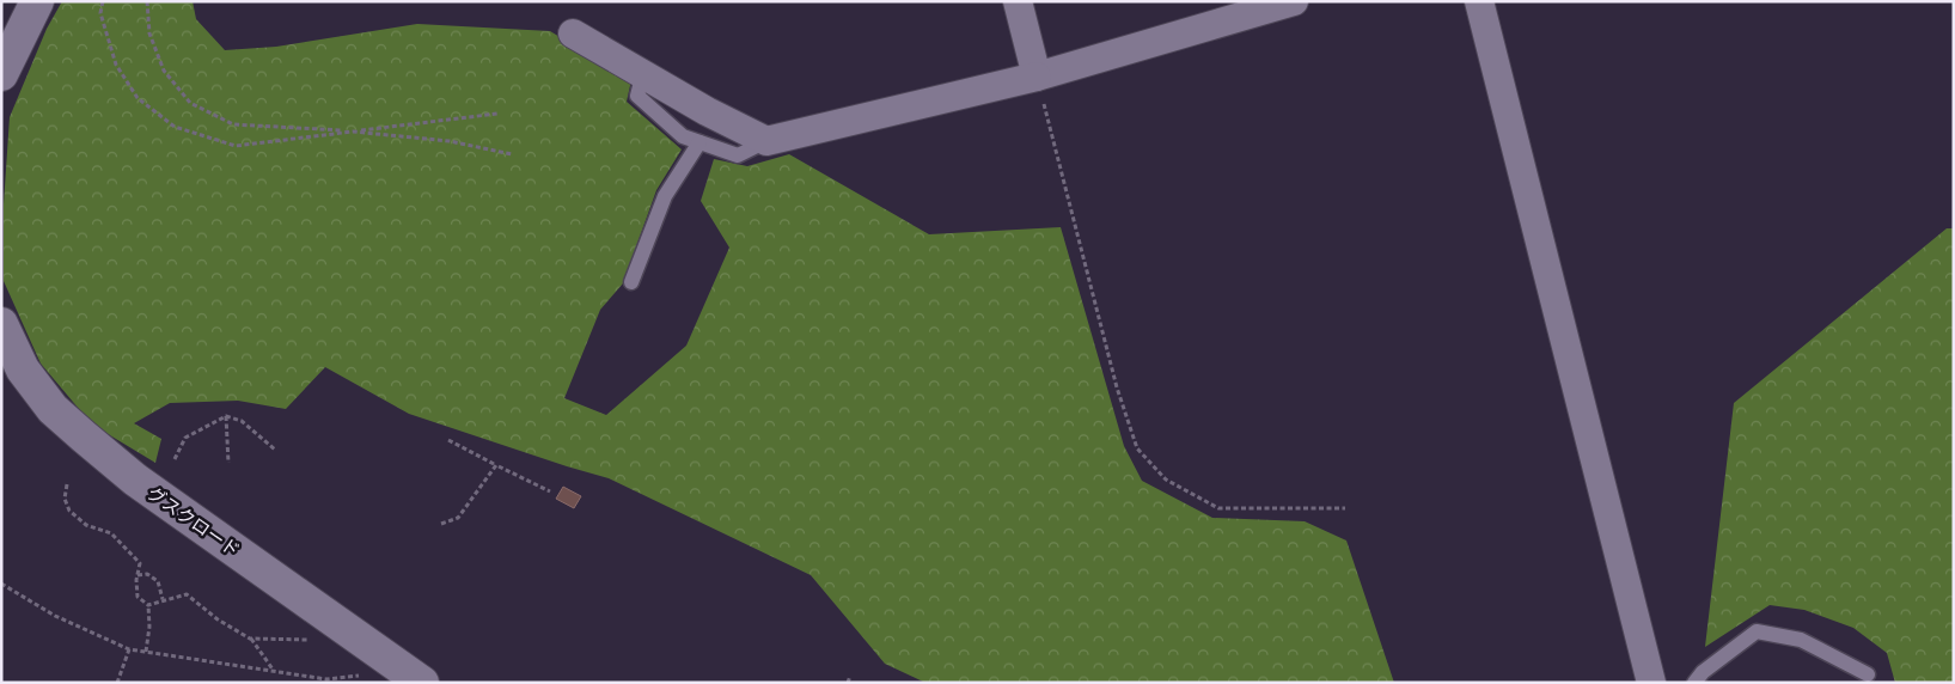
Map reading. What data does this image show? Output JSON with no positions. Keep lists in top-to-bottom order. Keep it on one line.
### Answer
{"streets":{"street":["グスクロード"]}}
